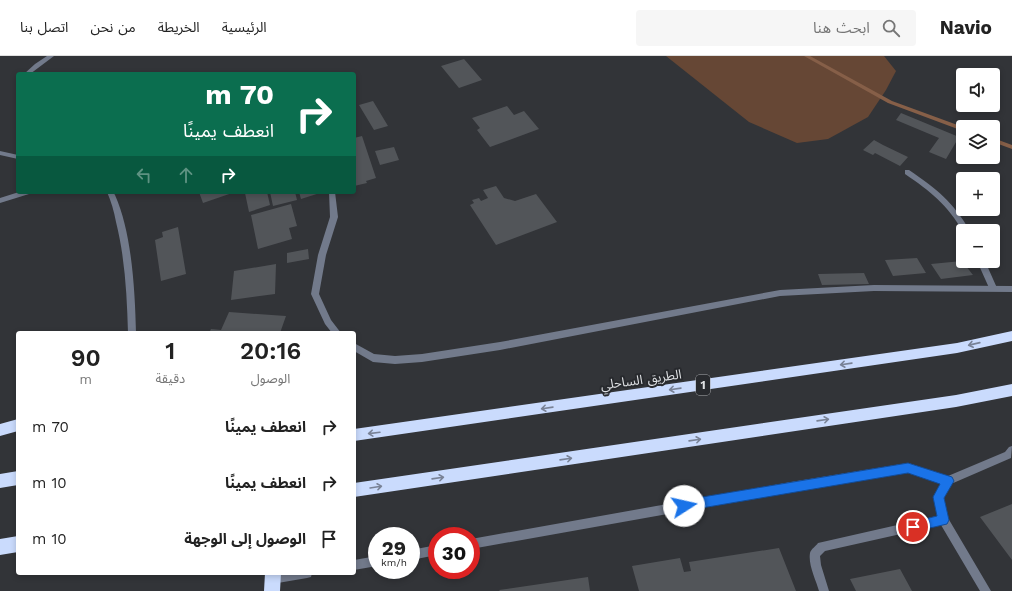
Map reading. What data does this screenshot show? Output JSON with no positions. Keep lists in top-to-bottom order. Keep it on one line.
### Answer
{"streets":{"highway":["الطريق الساحلي","1"]},"page":{"header":"Navio","search":"ابحث هنا","nav":["الرئيسية","الخريطة","من نحن","اتصل بنا"],"map_buttons":["+","−"],"turn":["70 m","انعطف يمينًا"],"eta":["20:16","الوصول","1","دقيقة","90","m"],"list":[{"name":"انعطف يمينًا","value":"70 m"},{"name":"انعطف يمينًا","value":"10 m"},{"name":"الوصول إلى الوجهة","value":"10 m"}],"speed":"29 km/h","limit":"30"}}
